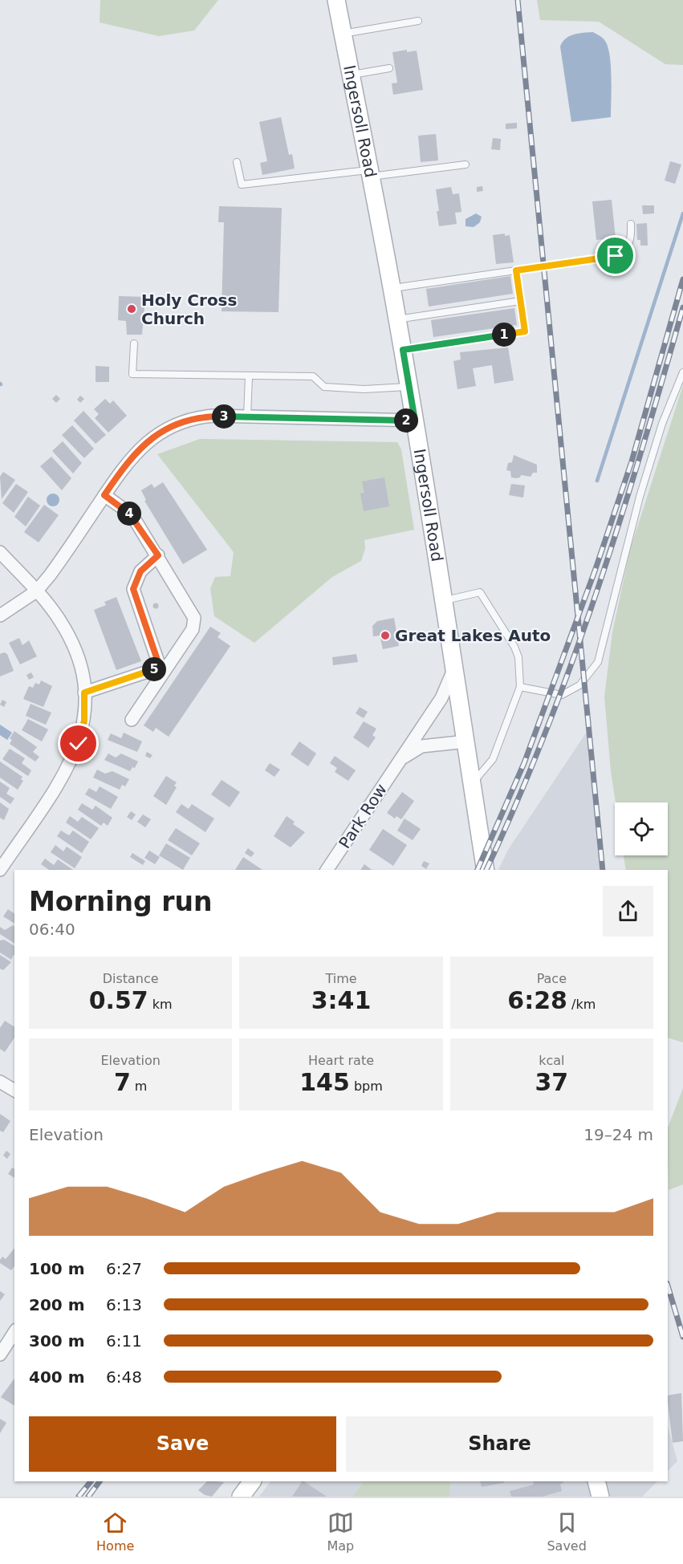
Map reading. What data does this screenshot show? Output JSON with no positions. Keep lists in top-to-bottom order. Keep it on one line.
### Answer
{"streets":{"main road":["Ingersoll Road"],"street":["Park Row"]},"crossings":[["Ingersoll Road","Park Row"]],"places":["Holy Cross Church","Great Lakes Auto"],"page":{"pins":["1","3","2","4","5"],"heading":["Morning run","06:40"],"stats":[["Distance","0.57 km"],["Time","3:41"],["Pace","6:28 /km"],["Elevation","7 m"],["Heart rate","145 bpm"],["kcal","37"]],"chart":["Elevation","19–24 m"],"list":[{"name":"100 m","note":"6:27"},{"name":"200 m","note":"6:13"},{"name":"300 m","note":"6:11"},{"name":"400 m","note":"6:48"}],"buttons":["Save","Share"],"tabs":["Home","Map","Saved"]}}
